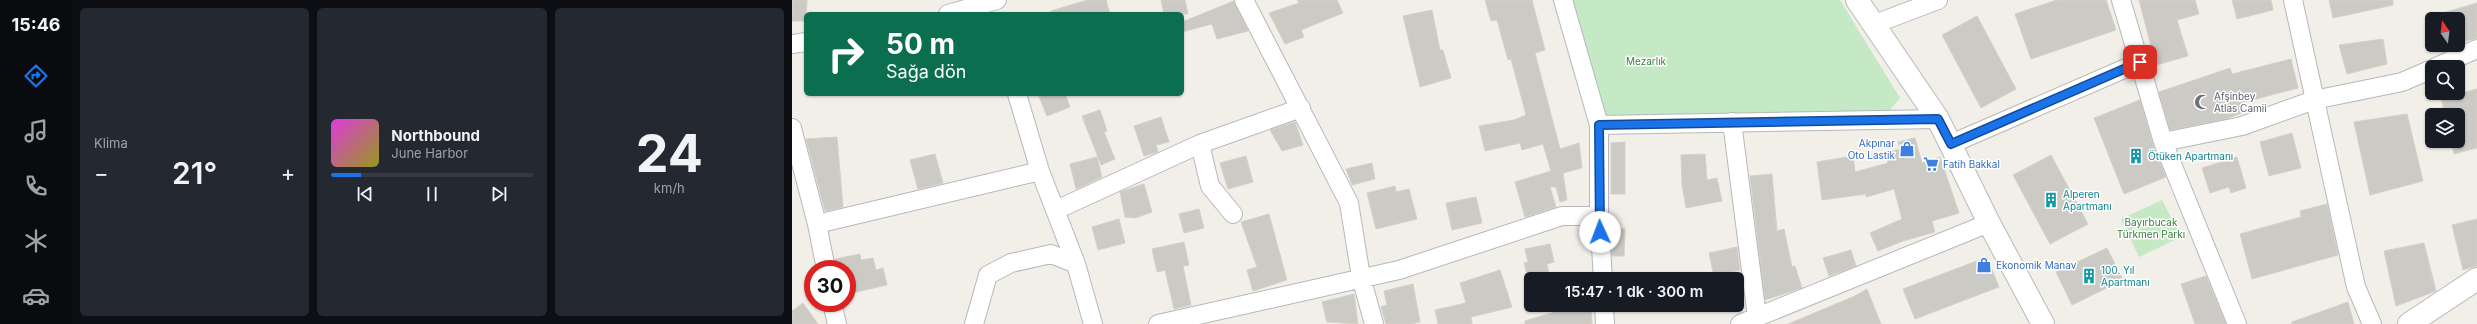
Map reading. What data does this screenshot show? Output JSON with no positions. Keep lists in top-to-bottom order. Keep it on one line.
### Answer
{"parks":["Mezarlık","Bayırbucak Türkmen Parkı"],"places":{"mosque":["Afşinbey Atlas Camii"],"shop":["Akpınar Oto Lastik","Ekonomik Manav"],"building":["Ötüken Apartmanı","Alperen Apartmanı","100. Yıl Apartmanı"],"supermarket":["Fatih Bakkal"]},"north":"top","page":{"tabs":"15:46","tile":["Klima",["24","km/h"]],"turn":["50 m","Sağa dön"],"song":["Northbound","June Harbor"],"heat":["−","21°","+"],"limit":"30","trip":"15:47 · 1 dk · 300 m"}}
